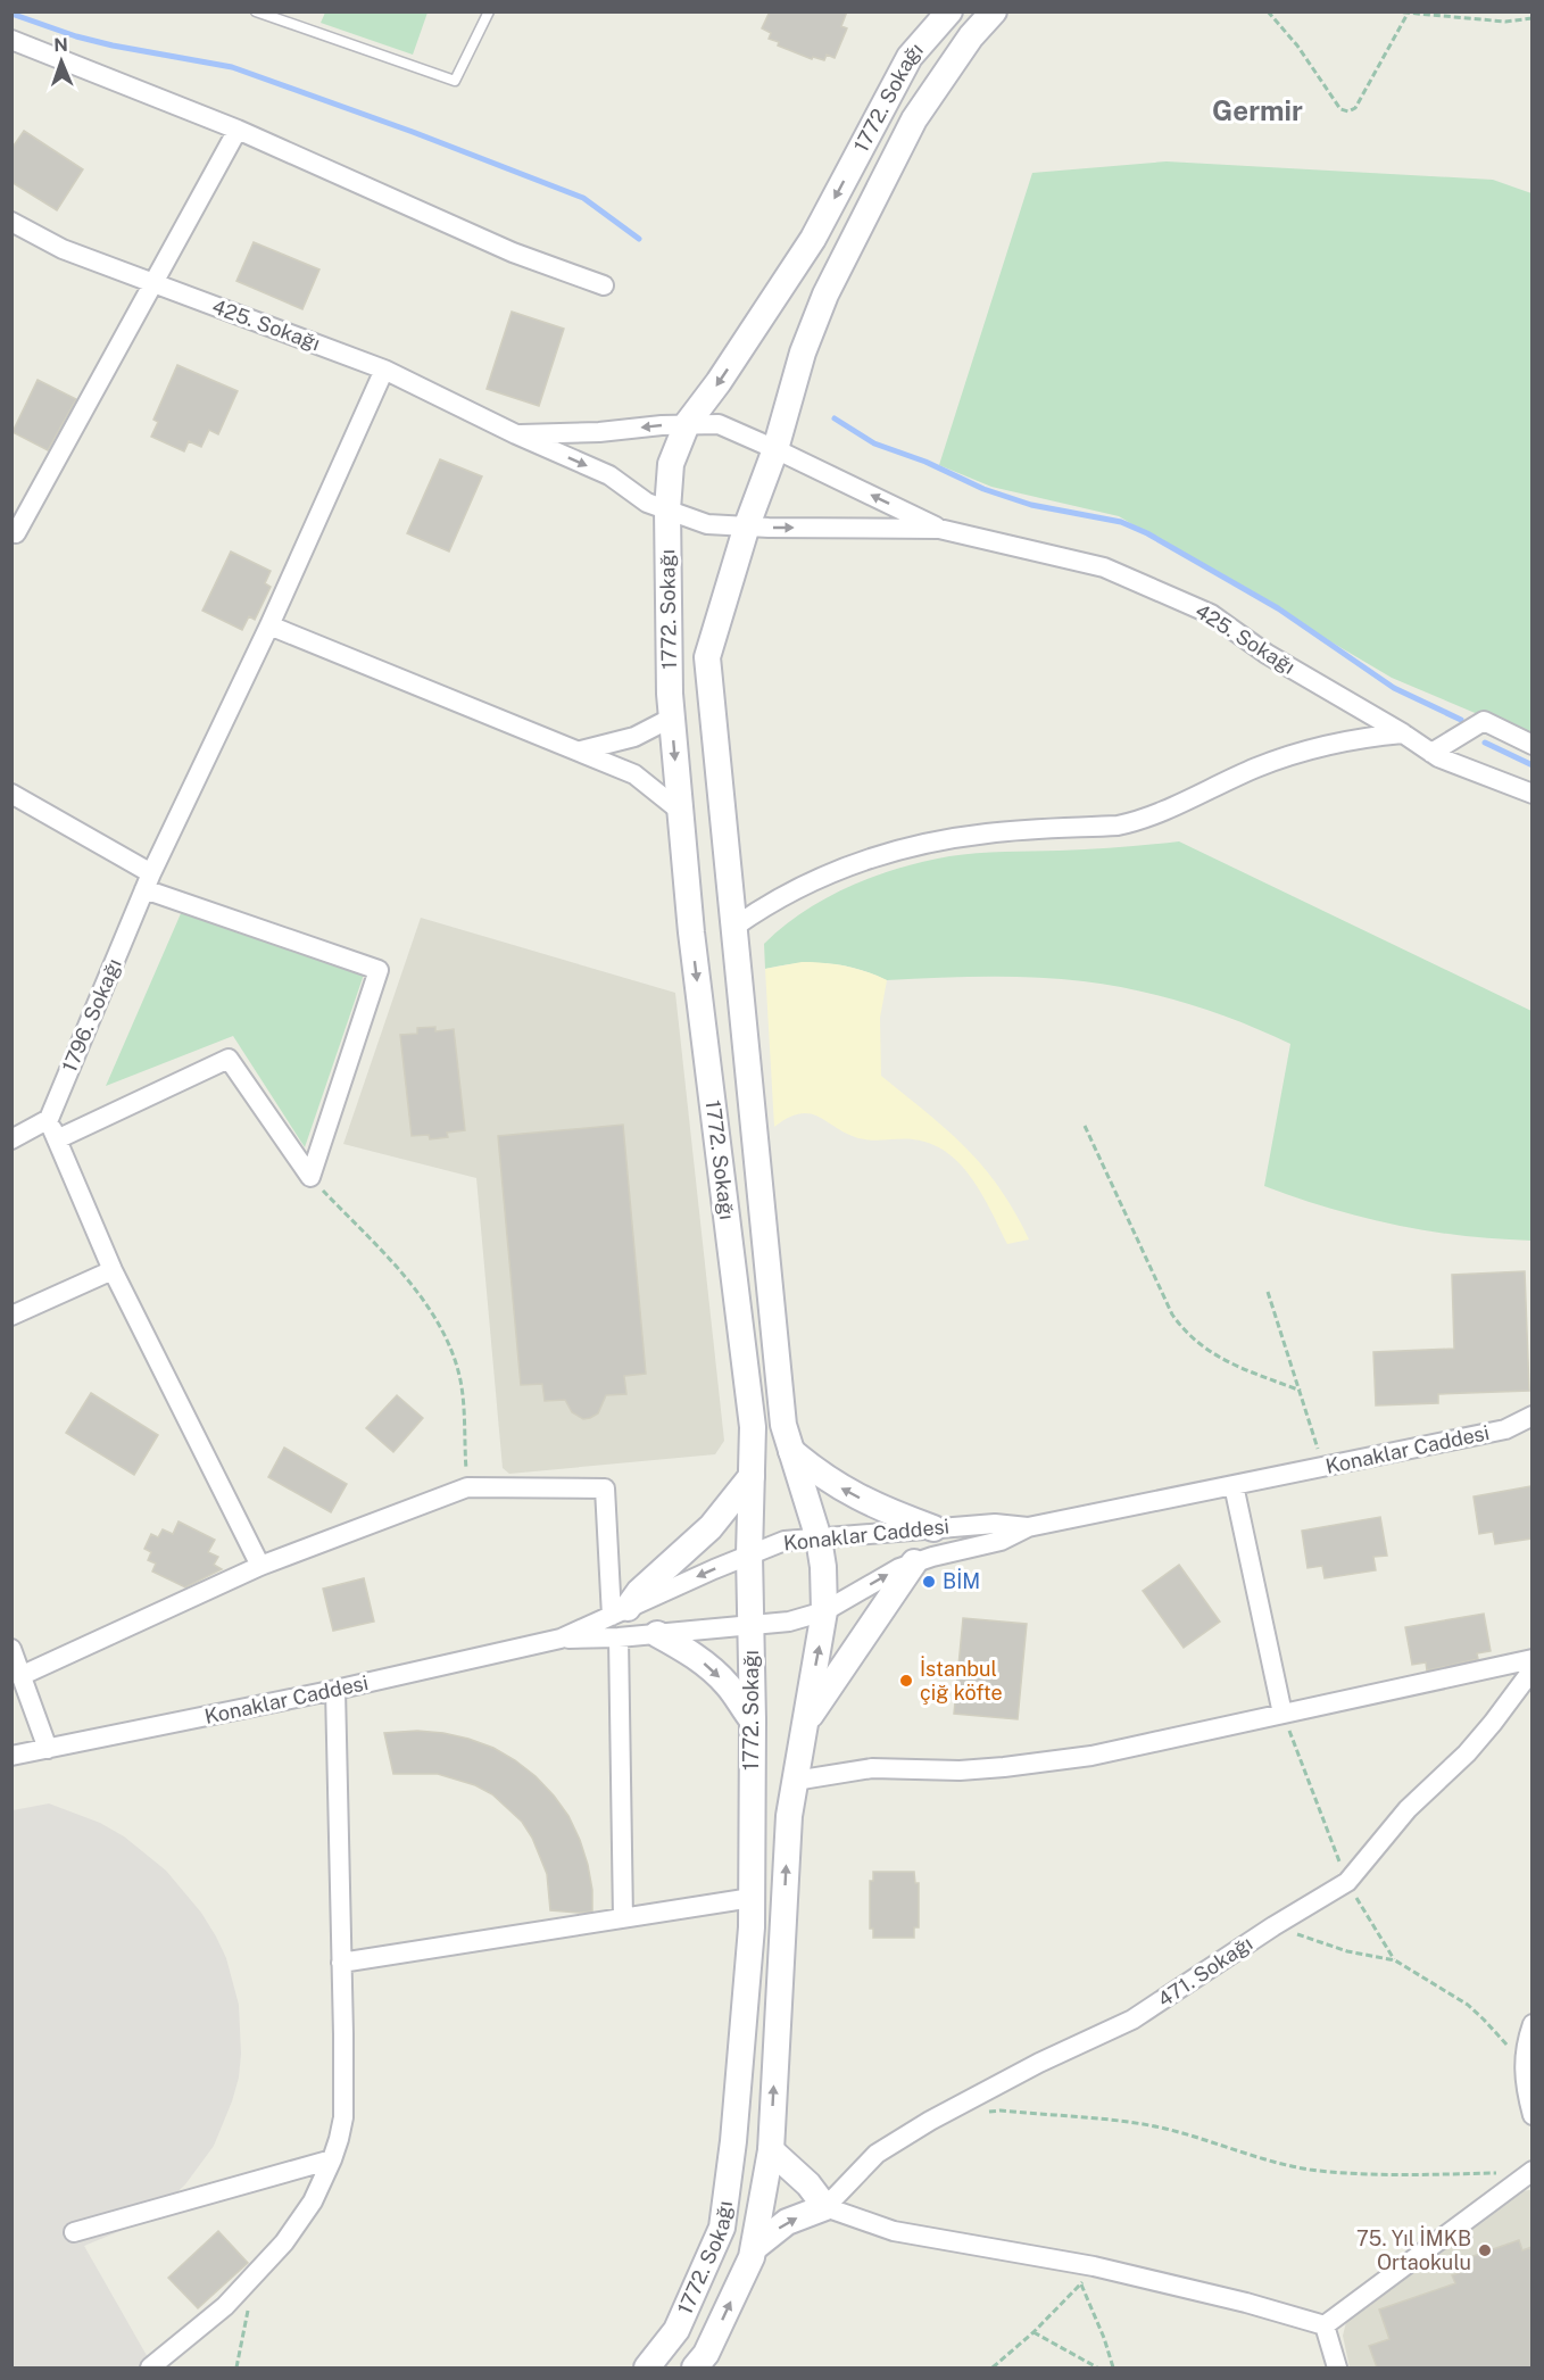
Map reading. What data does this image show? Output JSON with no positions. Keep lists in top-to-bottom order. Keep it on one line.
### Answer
{"streets":{"street":["1772. Sokağı","425. Sokağı","1796. Sokağı","Konaklar Caddesi","471. Sokağı"]},"crossings":[["1772. Sokağı","425. Sokağı"],["1772. Sokağı","Konaklar Caddesi"],["425. Sokağı","1796. Sokağı"]],"districts":["Germir"],"places":["BİM","İstanbul çiğ köfte","75. Yıl İMKB Ortaokulu"],"north":"top"}
